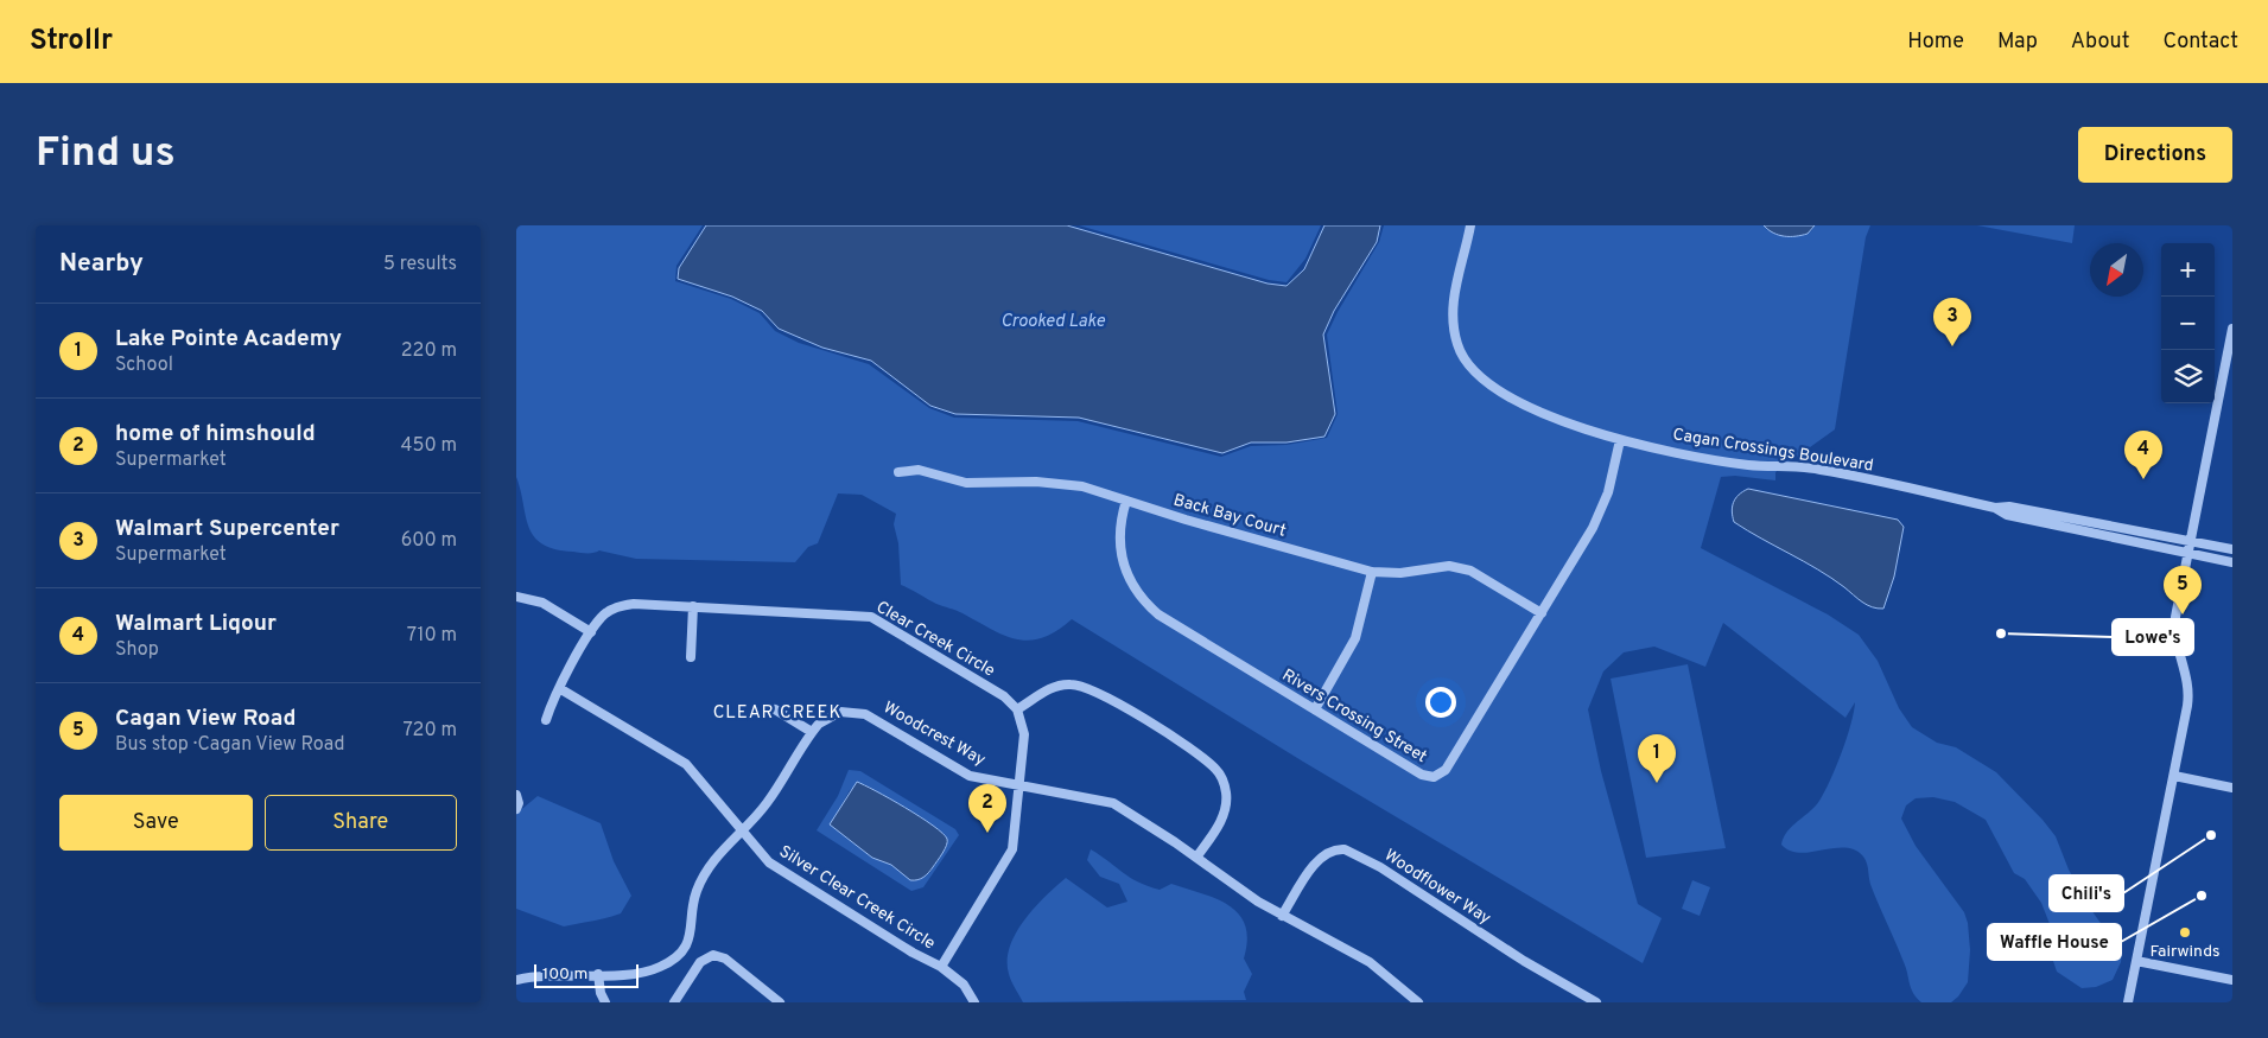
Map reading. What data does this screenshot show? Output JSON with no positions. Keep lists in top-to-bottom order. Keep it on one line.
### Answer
{"streets":{"street":["Cagan Crossings Boulevard","Back Bay Court","Clear Creek Circle","Rivers Crossing Street","Woodcrest Way","Woodflower Way","Silver Clear Creek Circle"]},"crossings":[["Cagan Crossings Boulevard","Rivers Crossing Street"],["Back Bay Court","Rivers Crossing Street"],["Clear Creek Circle","Silver Clear Creek Circle"],["Woodcrest Way","Woodflower Way"],["Woodcrest Way","Silver Clear Creek Circle"]],"districts":["CLEAR CREEK"],"water":["Crooked Lake"],"places":["Lowe's","Chili's","Waffle House","Fairwinds"],"scale_bar":"100 m","north":"bottom left","page":{"header":"Strollr","nav":["Home","Map","About","Contact"],"buttons":["Directions",["Save","Share"]],"title":"Find us","heading":["Nearby","5 results"],"map_buttons":["+","−"],"pins":["3","4","5","1","2"],"list":[{"mark":"1","name":"Lake Pointe Academy","note":"School","value":"220 m"},{"mark":"2","name":"home of himshould","note":"Supermarket","value":"450 m"},{"mark":"3","name":"Walmart Supercenter","note":"Supermarket","value":"600 m"},{"mark":"4","name":"Walmart Liqour","note":"Shop","value":"710 m"},{"mark":"5","name":"Cagan View Road","note":"Bus stop · Cagan View Road","value":"720 m"}],"scale":"100 m"}}
